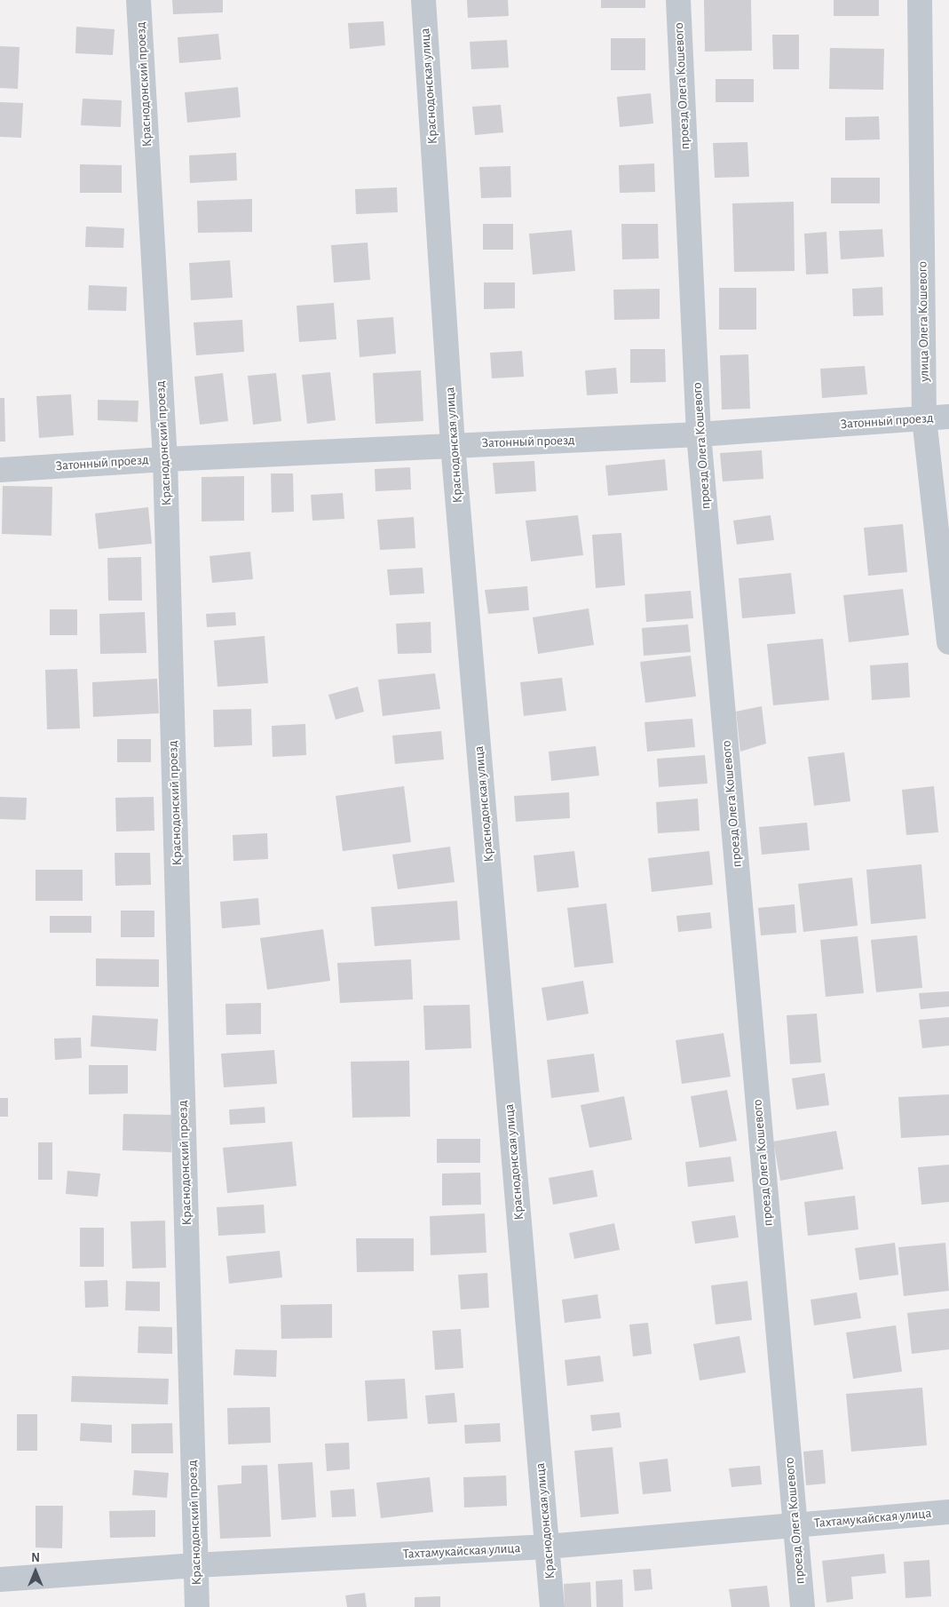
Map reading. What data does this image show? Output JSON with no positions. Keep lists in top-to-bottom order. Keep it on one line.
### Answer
{"streets":{"street":["Краснодонский проезд","Краснодонская улица","проезд Олега Кошевого","улица Олега Кошевого","Затонный проезд","Тахтамукайская улица"]},"crossings":[["Краснодонский проезд","Затонный проезд"],["Краснодонский проезд","Тахтамукайская улица"],["Краснодонская улица","Затонный проезд"],["Краснодонская улица","Тахтамукайская улица"],["проезд Олега Кошевого","Затонный проезд"],["проезд Олега Кошевого","Тахтамукайская улица"],["улица Олега Кошевого","Затонный проезд"]],"north":"top"}
